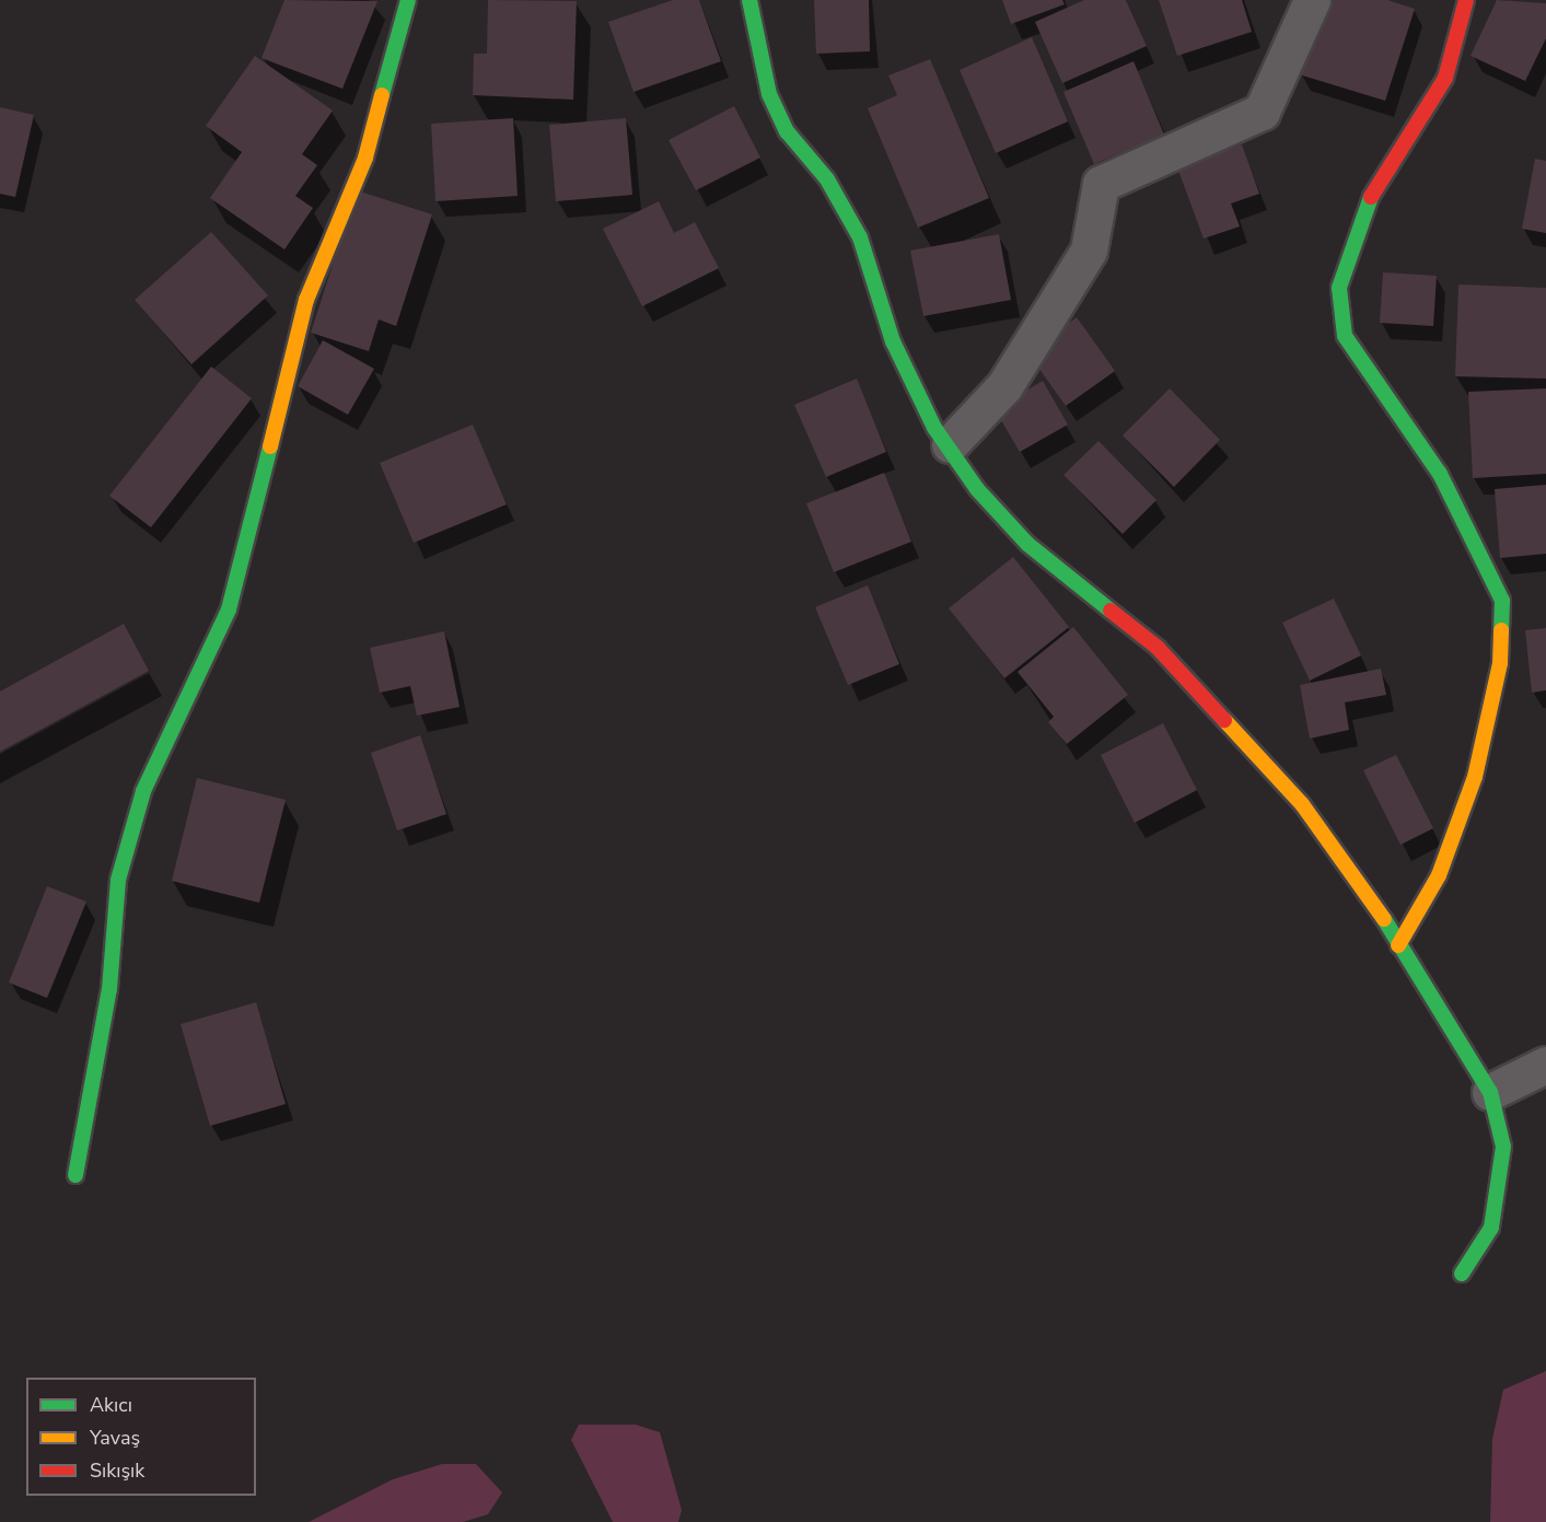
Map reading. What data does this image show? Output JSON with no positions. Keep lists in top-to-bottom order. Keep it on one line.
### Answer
{"legend":["Akıcı","Yavaş","Sıkışık"]}
